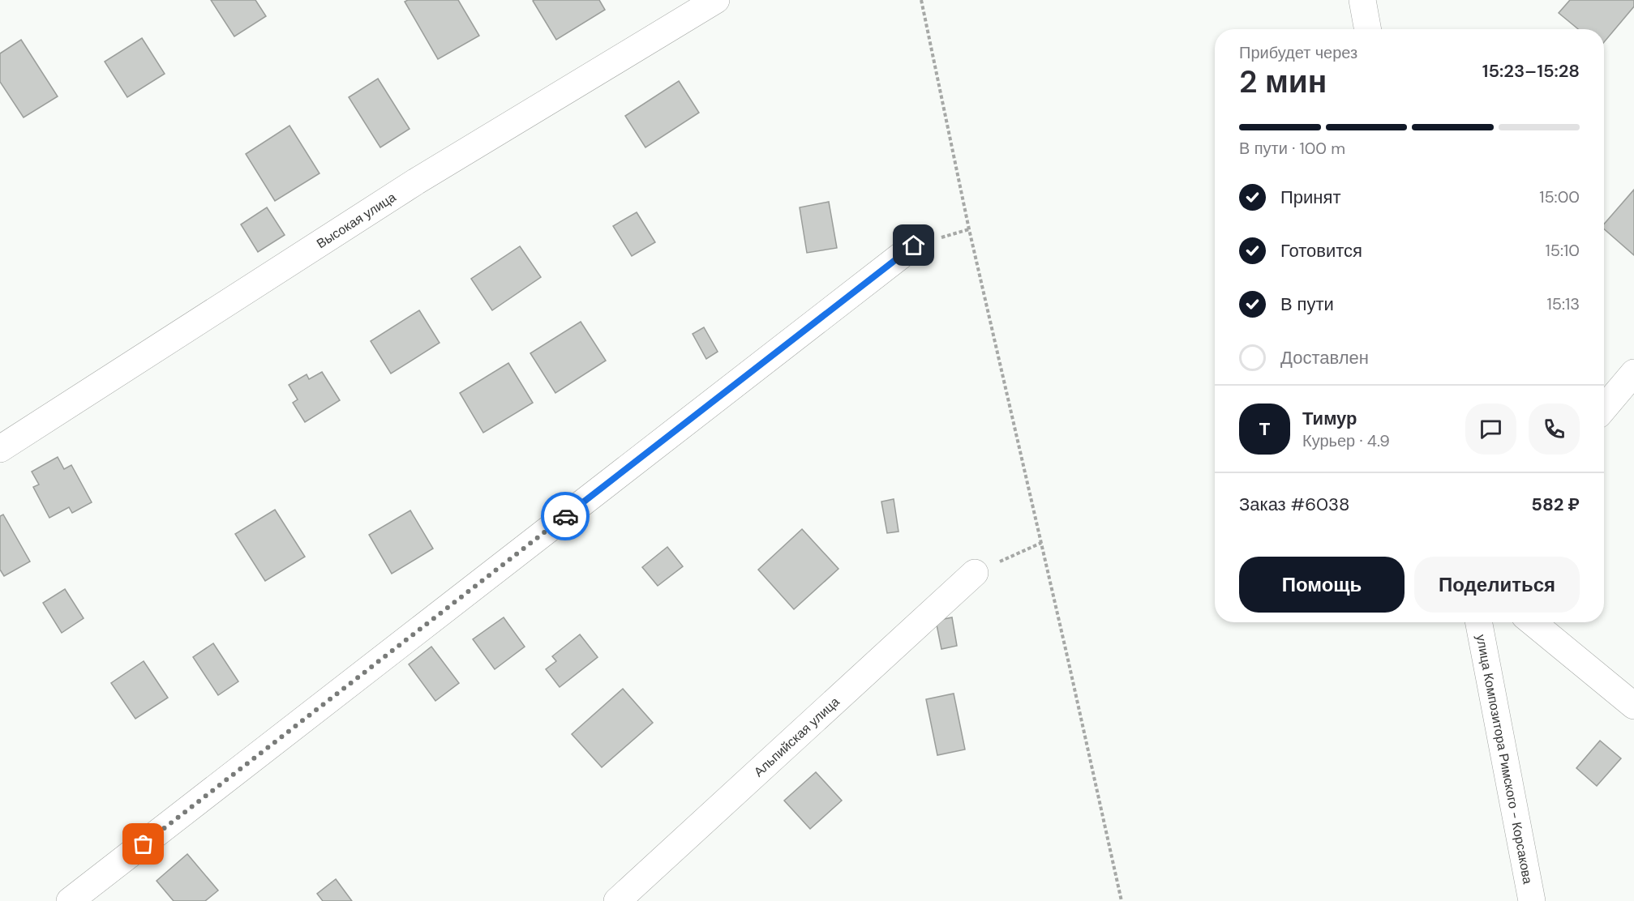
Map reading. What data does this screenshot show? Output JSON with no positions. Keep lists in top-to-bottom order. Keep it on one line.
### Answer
{"streets":{"street":["Высокая улица","Альпийская улица","улица Композитора Римского - Корсакова"]},"page":{"heading":["2 мин","Прибудет через","15:23–15:28"],"panel":["Тимур","Курьер · 4.9","Заказ #6038","582 ₽"],"bar":"В пути · 100 m","list":[["Принят","15:00"],["Готовится","15:10"],["В пути","15:13"],"Доставлен"],"round":"Т","buttons":["Помощь","Поделиться"]}}
